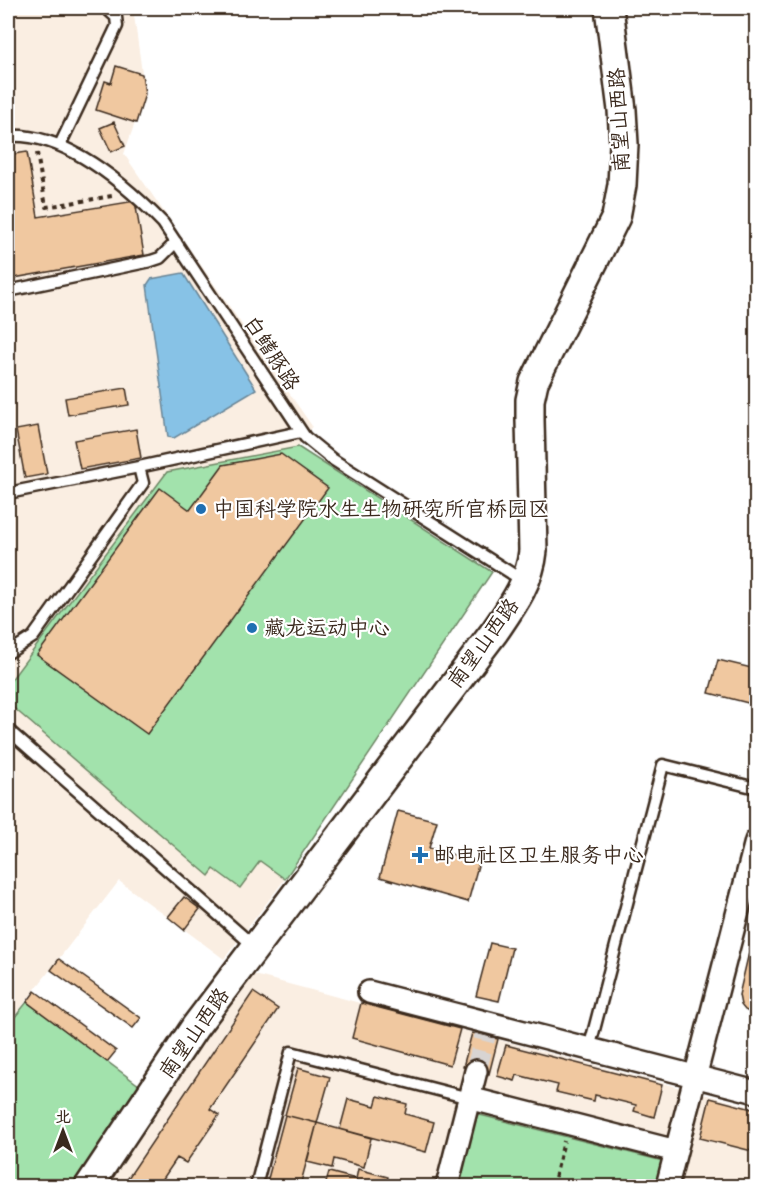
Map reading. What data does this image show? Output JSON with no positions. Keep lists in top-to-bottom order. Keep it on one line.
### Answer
{"streets":{"street":["南望山西路"],"lane":["白鳍豚路"]},"crossings":[["南望山西路","白鳍豚路"]],"places":{"other":["中国科学院水生生物研究所官桥园区","藏龙运动中心"],"health":["邮电社区卫生服务中心"]},"north":"top"}
